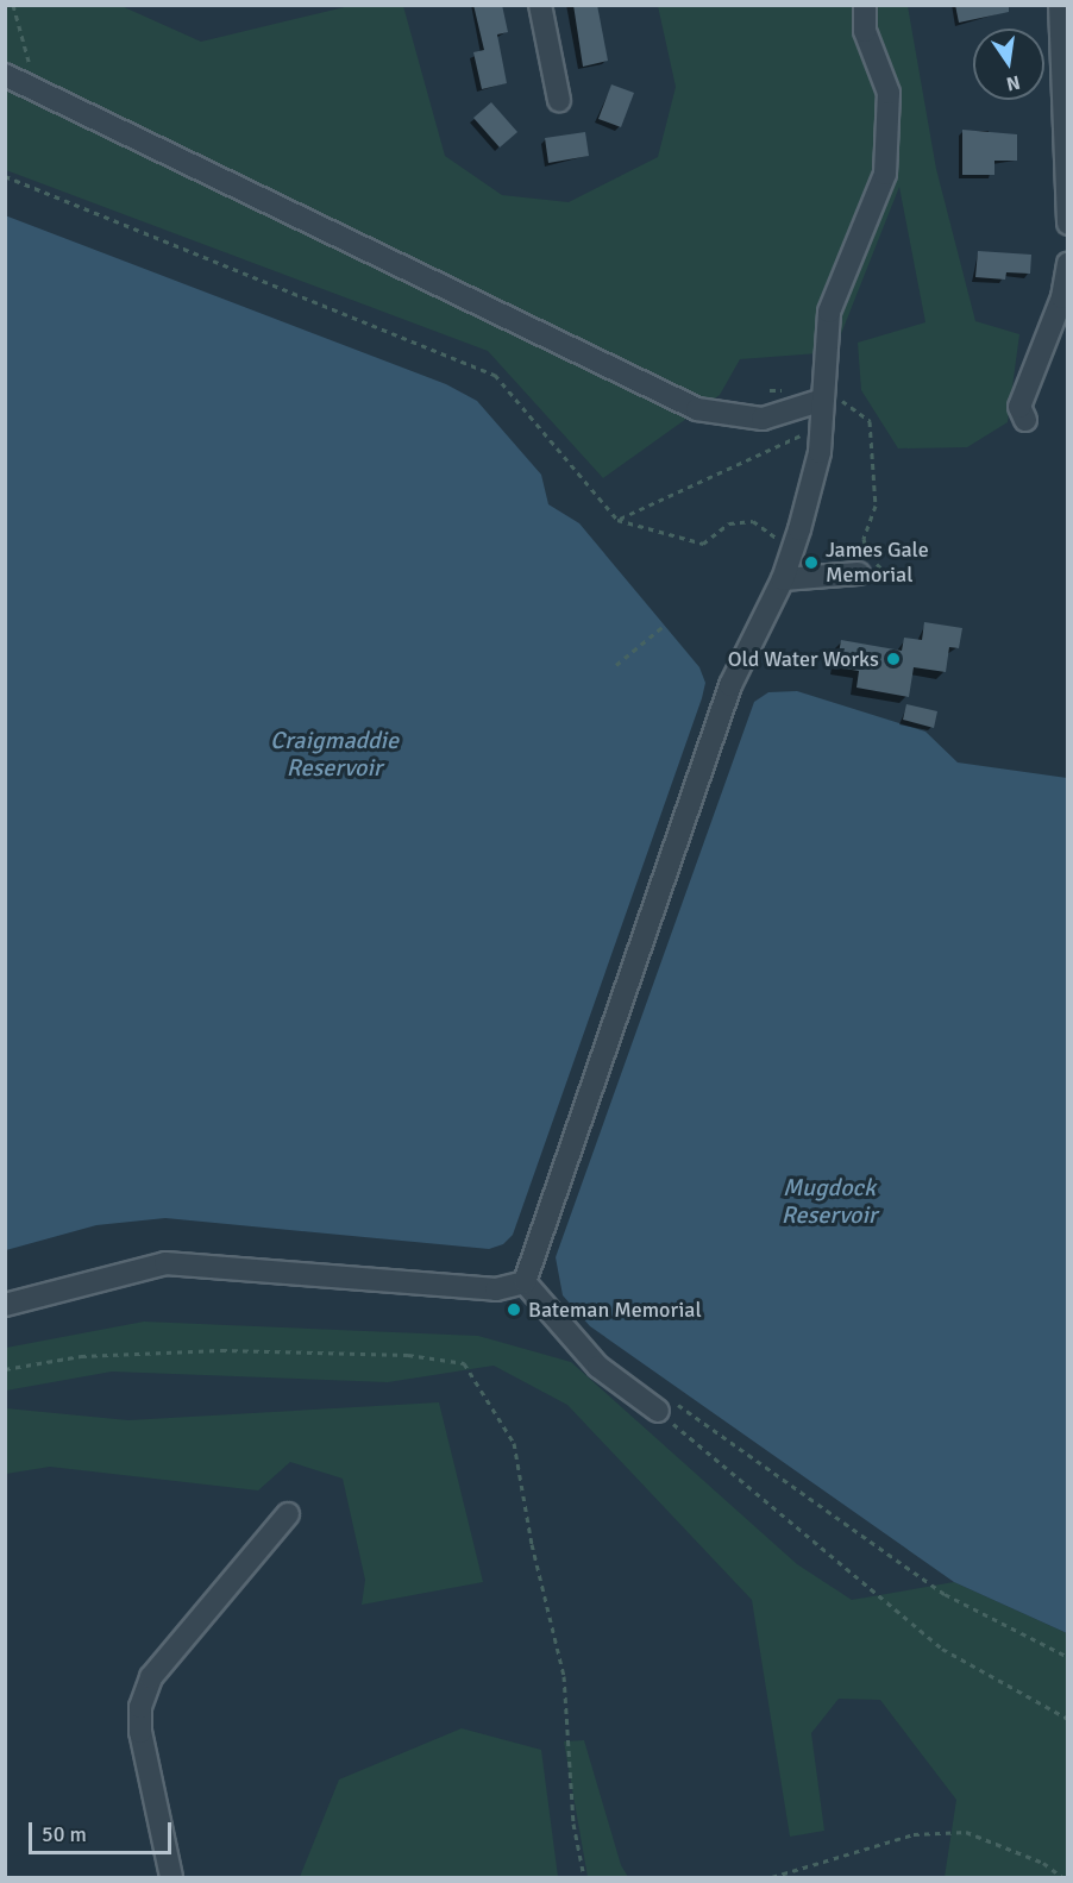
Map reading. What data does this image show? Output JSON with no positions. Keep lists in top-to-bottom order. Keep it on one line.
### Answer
{"water":["Craigmaddie Reservoir","Mugdock Reservoir"],"places":["James Gale Memorial","Old Water Works","Bateman Memorial"],"scale_bar":"50 m","north":"bottom"}
